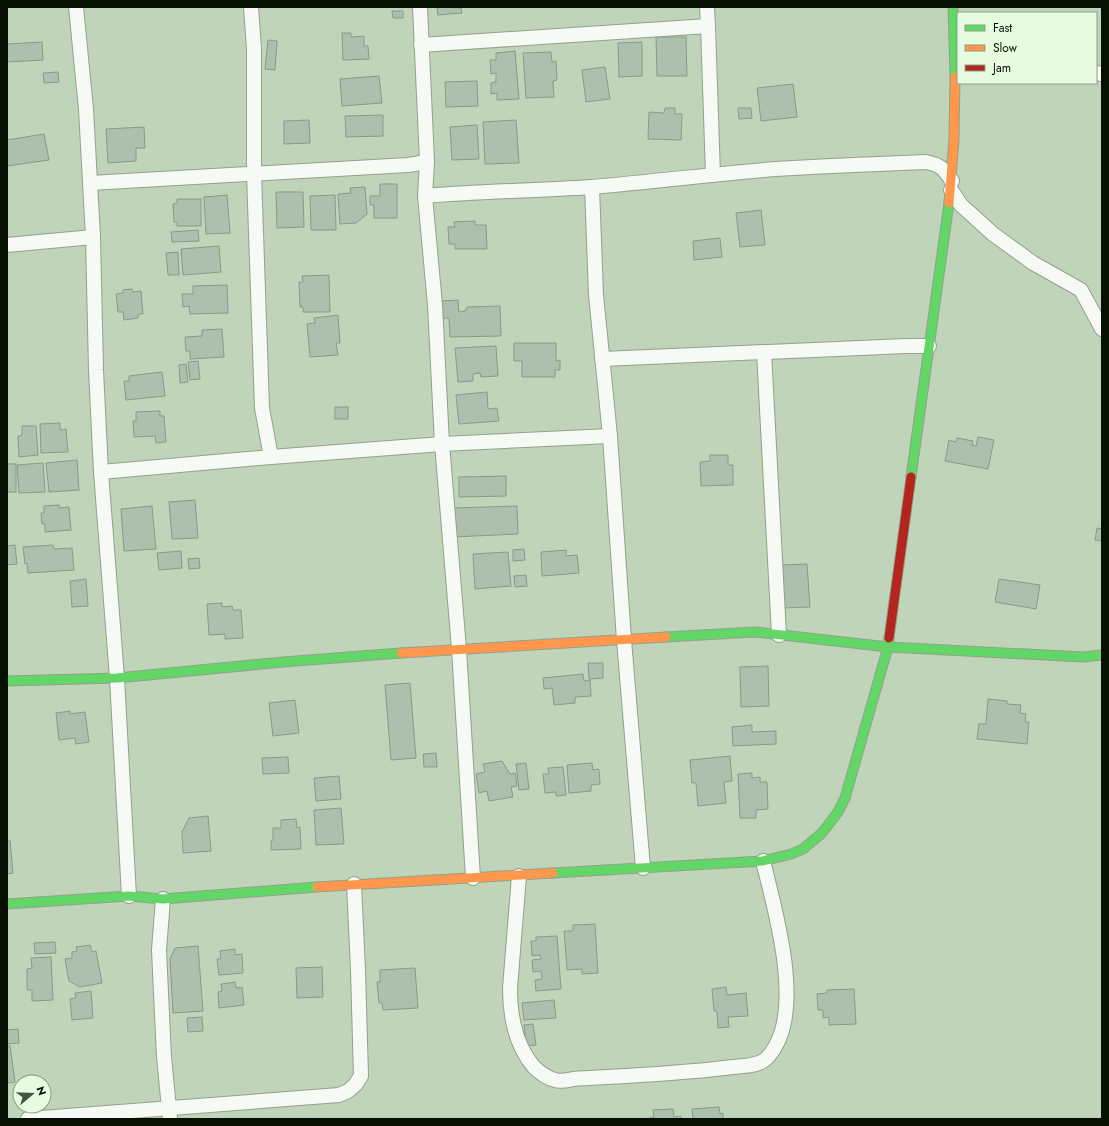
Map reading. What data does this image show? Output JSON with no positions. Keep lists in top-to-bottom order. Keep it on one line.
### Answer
{"legend":["Fast","Slow","Jam"],"north":"right"}
